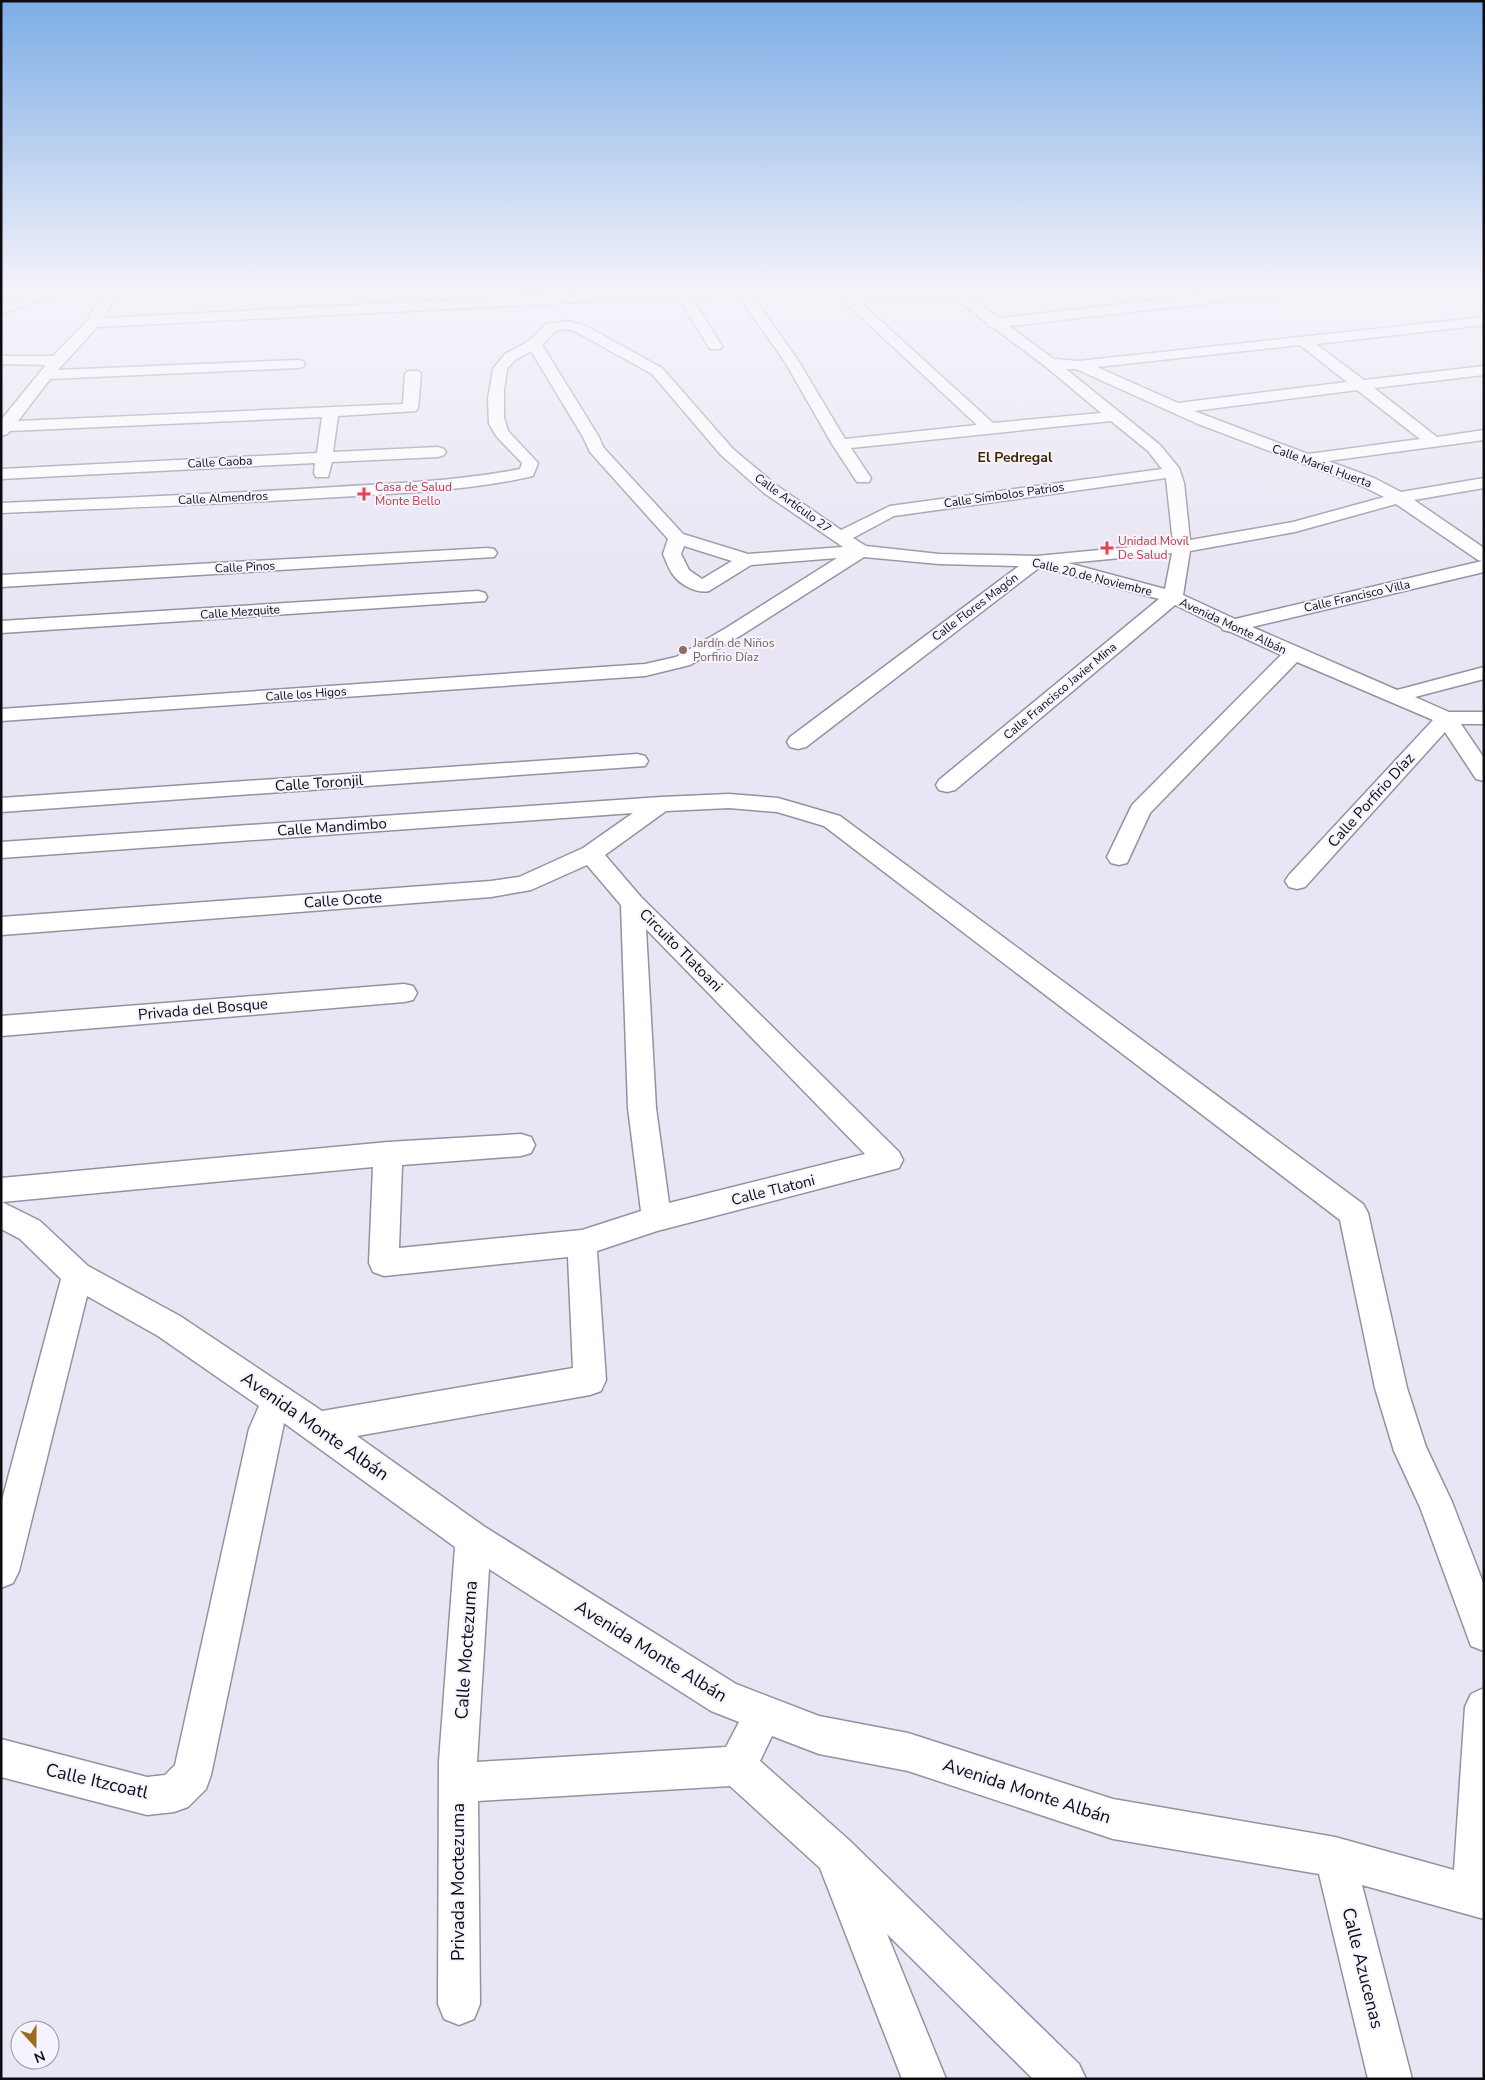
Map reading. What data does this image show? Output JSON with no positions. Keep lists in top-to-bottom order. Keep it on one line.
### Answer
{"streets":{"street":["Calle Caoba","Calle Mariel Huerta","Calle Símbolos Patrios","Calle Almendros","Calle Artículo 27","Calle Pinos","Calle 20 de Noviembre","Calle Francisco Villa","Calle Flores Magón","Calle Mezquite","Avenida Monte Albán","Calle Francisco Javier Mina","Calle los Higos","Calle Toronjil","Calle Porfirio Díaz","Calle Mandimbo","Calle Ocote","Circuito Tlatoani","Privada del Bosque","Calle Tlatoni","Calle Moctezuma","Calle Itzcoatl","Privada Moctezuma","Calle Azucenas"]},"crossings":[["Calle Símbolos Patrios","Calle Artículo 27"],["Calle Símbolos Patrios","Avenida Monte Albán"],["Calle Artículo 27","Calle 20 de Noviembre"],["Calle Artículo 27","Calle los Higos"],["Calle 20 de Noviembre","Calle Flores Magón"],["Calle 20 de Noviembre","Avenida Monte Albán"],["Calle 20 de Noviembre","Calle Francisco Javier Mina"],["Calle 20 de Noviembre","Calle los Higos"],["Calle Francisco Villa","Avenida Monte Albán"],["Avenida Monte Albán","Calle Francisco Javier Mina"],["Avenida Monte Albán","Calle Porfirio Díaz"],["Avenida Monte Albán","Calle Moctezuma"],["Avenida Monte Albán","Calle Itzcoatl"],["Avenida Monte Albán","Calle Azucenas"],["Calle Mandimbo","Calle Ocote"],["Circuito Tlatoani","Calle Tlatoni"],["Calle Moctezuma","Privada Moctezuma"]],"districts":["El Pedregal"],"places":{"health":["Casa de Salud Monte Bello","Unidad Movil De Salud"],"other":["Jardín de Niños Porfirio Díaz"]},"north":"bottom"}
